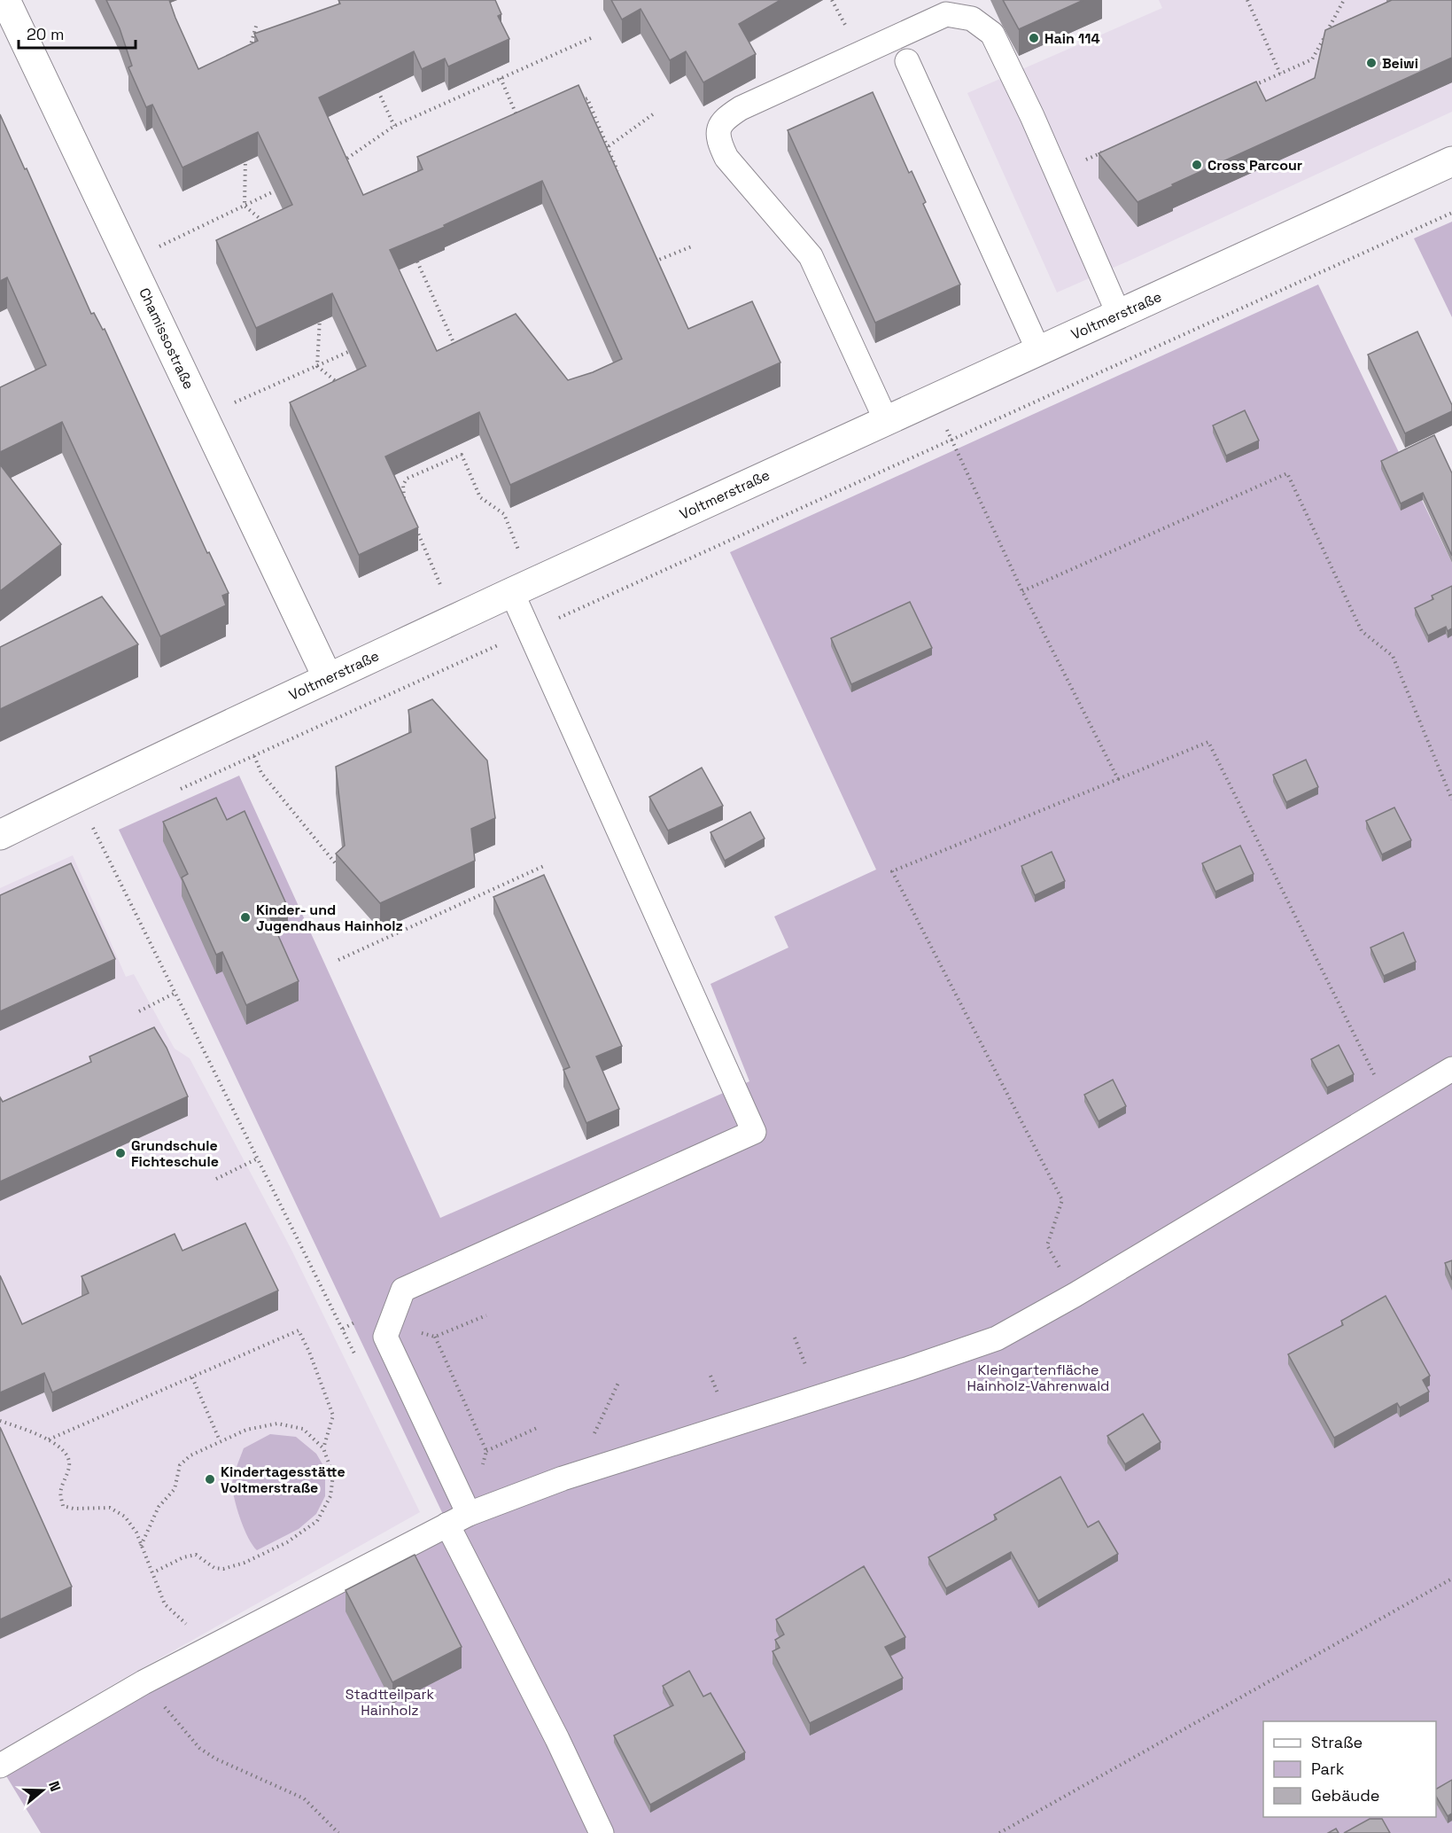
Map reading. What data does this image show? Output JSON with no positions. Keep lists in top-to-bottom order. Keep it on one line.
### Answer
{"streets":{"street":["Voltmerstraße","Chamissostraße"]},"crossings":[["Voltmerstraße","Chamissostraße"]],"parks":["Kleingartenfläche Hainholz-Vahrenwald","Stadtteilpark Hainholz"],"places":["Hain 114","Beiwi","Cross Parcour","Kinder- und Jugendhaus Hainholz","Grundschule Fichteschule","Kindertagesstätte Voltmerstraße"],"legend":["Straße","Park","Gebäude"],"scale_bar":"20 m","north":"right"}
